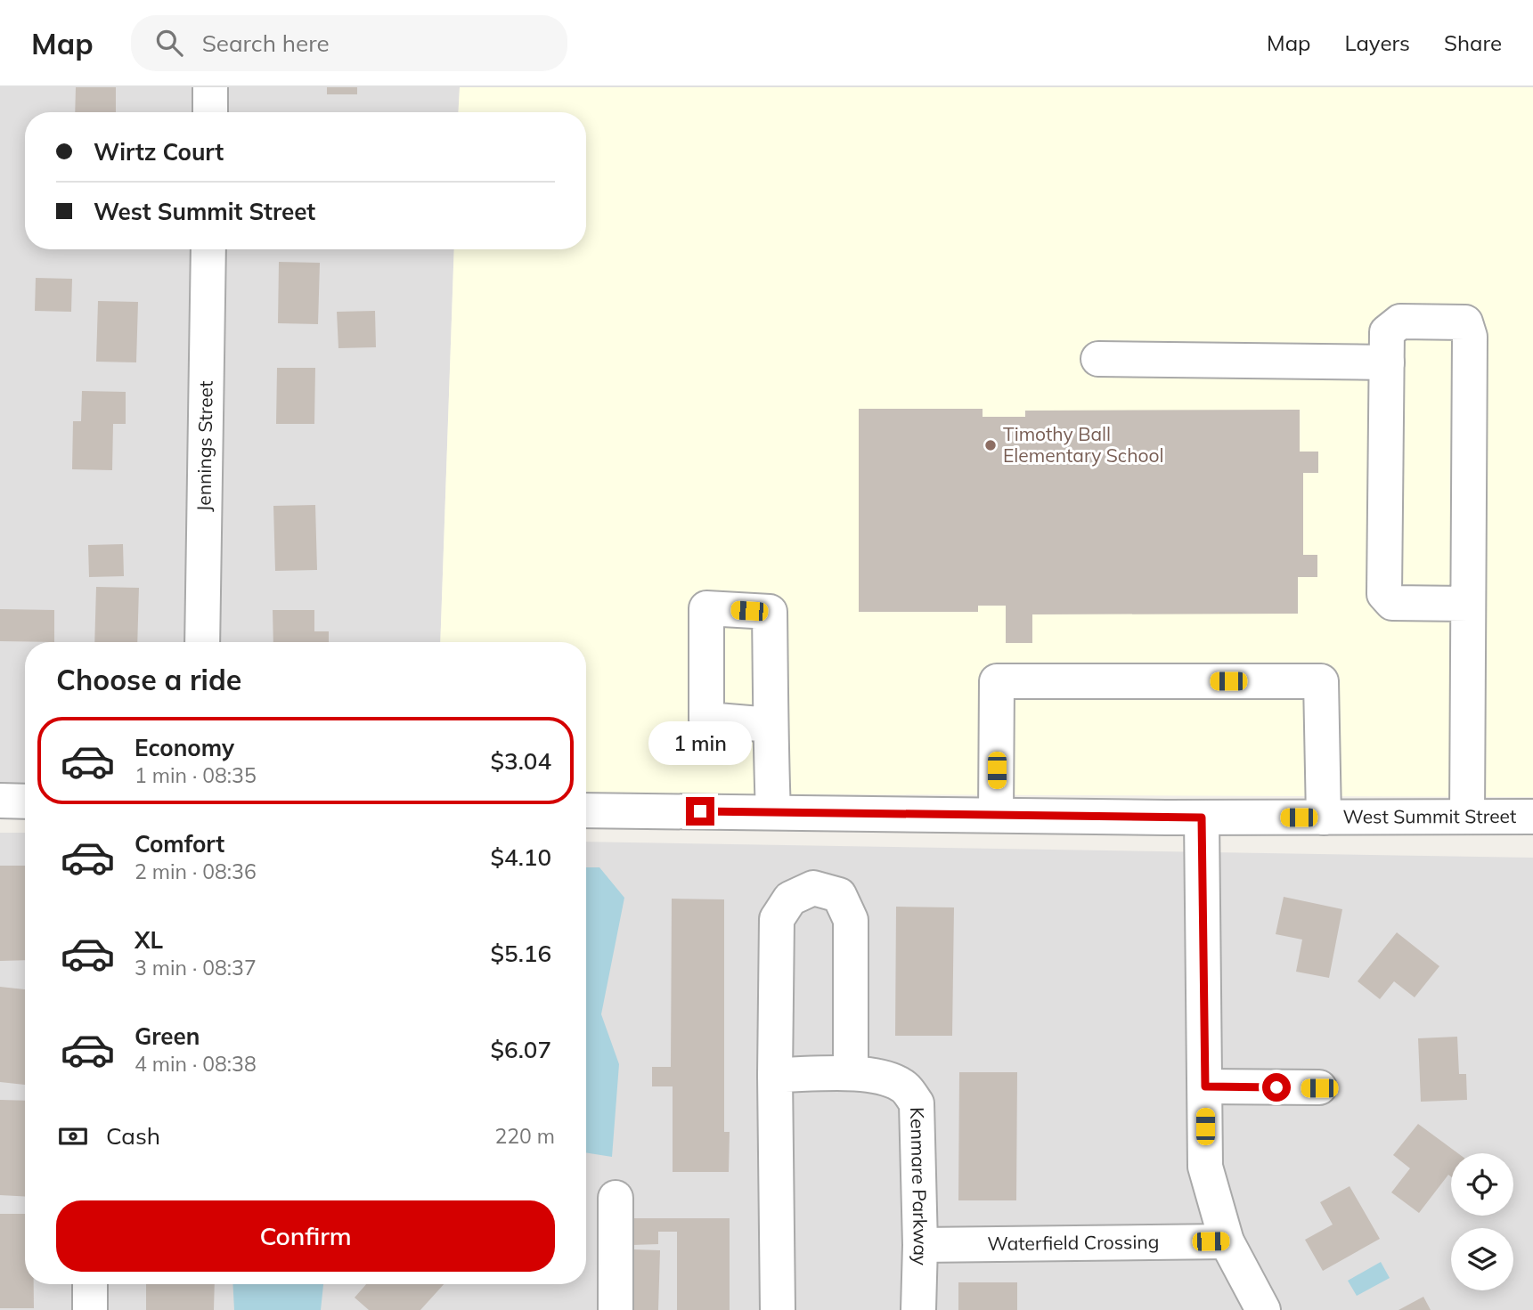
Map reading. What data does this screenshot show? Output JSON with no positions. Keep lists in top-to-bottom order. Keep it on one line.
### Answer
{"streets":{"street":["Jennings Street","West Summit Street","Kenmare Parkway","Waterfield Crossing"]},"crossings":[["Kenmare Parkway","Waterfield Crossing"]],"places":["Timothy Ball Elementary School"],"page":{"header":"Map","search":"Search here","nav":["Map","Layers","Share"],"banner":["Wirtz Court","West Summit Street"],"heading":"Choose a ride","list":[{"name":"Economy","note":"1 min · 08:35","value":"$3.04"},{"name":"Comfort","note":"2 min · 08:36","value":"$4.10"},{"name":"XL","note":"3 min · 08:37","value":"$5.16"},{"name":"Green","note":"4 min · 08:38","value":"$6.07"}],"bubble":"1 min","pay":["Cash","220 m"],"buttons":"Confirm"}}
